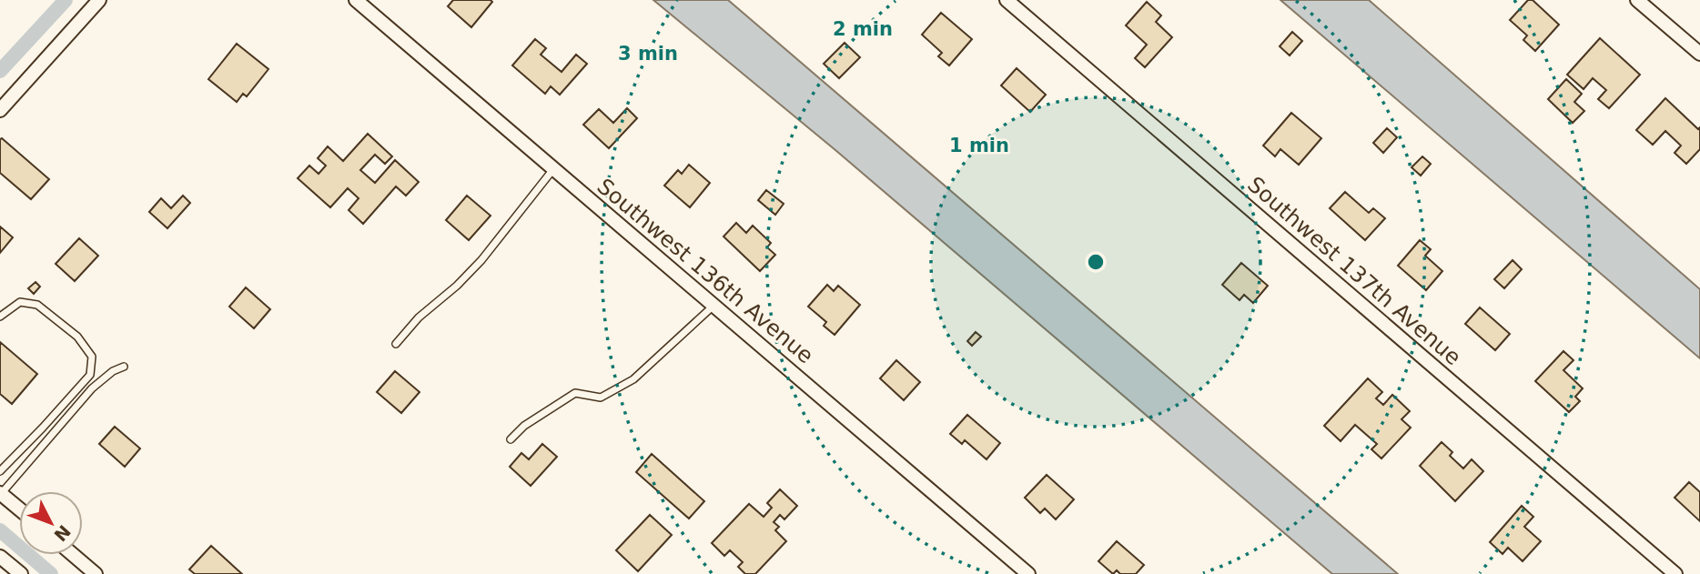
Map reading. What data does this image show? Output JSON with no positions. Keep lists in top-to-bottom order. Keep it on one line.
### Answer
{"streets":{"street":["Southwest 136th Avenue","Southwest 137th Avenue"]},"north":"bottom right","rings":["2 min","3 min","1 min"]}
